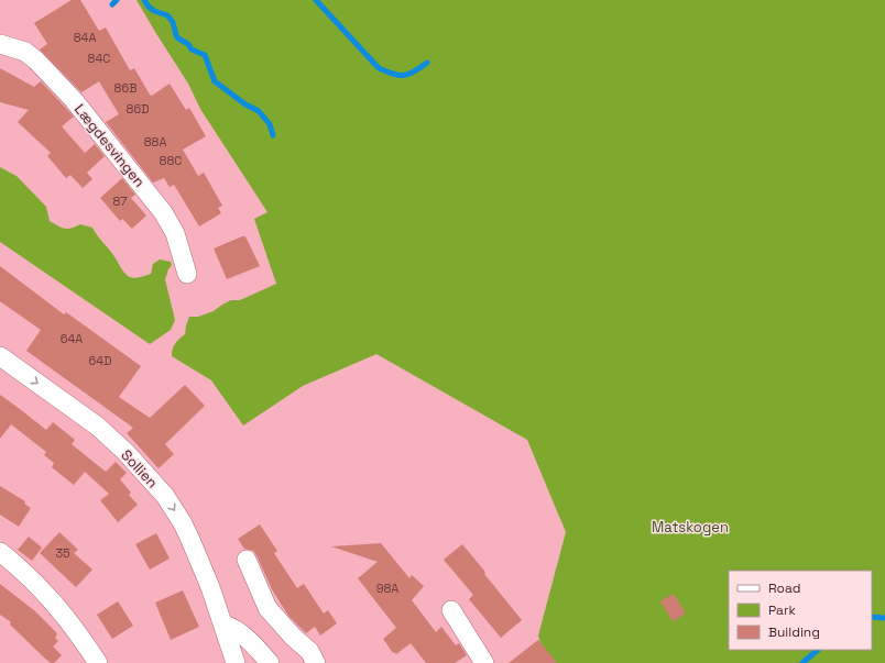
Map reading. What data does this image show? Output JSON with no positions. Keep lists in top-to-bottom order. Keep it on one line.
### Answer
{"streets":{"street":["Lægdesvingen","Sollien"]},"parks":["Matskogen"],"house_numbers":["84A","84C","86B","86D","88A","88C","87","64A","64D","35","98A"],"legend":["Road","Park","Building"]}
